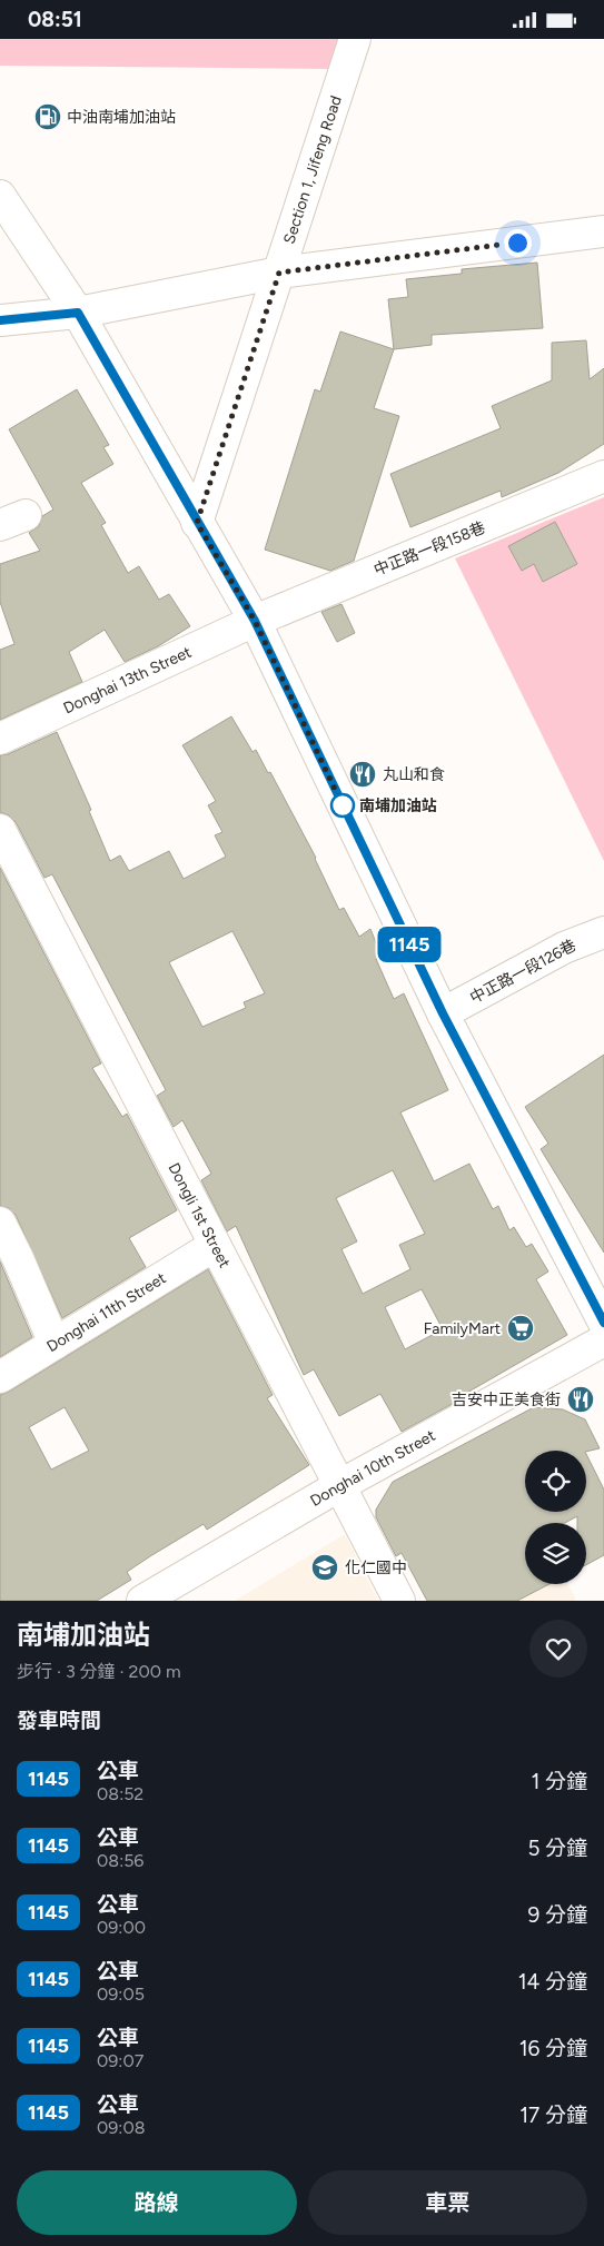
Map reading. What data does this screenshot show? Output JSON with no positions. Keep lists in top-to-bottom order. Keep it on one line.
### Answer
{"streets":{"street":["Section 1, Jifeng Road","中正路一段158巷","Donghai 13th Street","中正路一段126巷","Dongli 1st Street","Donghai 11th Street","Donghai 10th Street"]},"crossings":[["中正路一段158巷","Donghai 13th Street"],["Dongli 1st Street","Donghai 11th Street"],["Dongli 1st Street","Donghai 10th Street"]],"places":{"fuel station":["中油南埔加油站"],"restaurant":["丸山和食","吉安中正美食街"],"other":["南埔加油站"],"supermarket":["FamilyMart"],"school or university":["化仁國中"]},"lines":["bus line 1145"],"page":{"status":"08:51","on_map":"1145","heading":[["南埔加油站","步行 · 3 分鐘 · 200 m"],"發車時間"],"list":[{"mark":"1145","name":"公車","note":"08:52","value":"1 分鐘"},{"mark":"1145","name":"公車","note":"08:56","value":"5 分鐘"},{"mark":"1145","name":"公車","note":"09:00","value":"9 分鐘"},{"mark":"1145","name":"公車","note":"09:05","value":"14 分鐘"},{"mark":"1145","name":"公車","note":"09:07","value":"16 分鐘"},{"mark":"1145","name":"公車","note":"09:08","value":"17 分鐘"}],"buttons":["路線","車票"]}}
